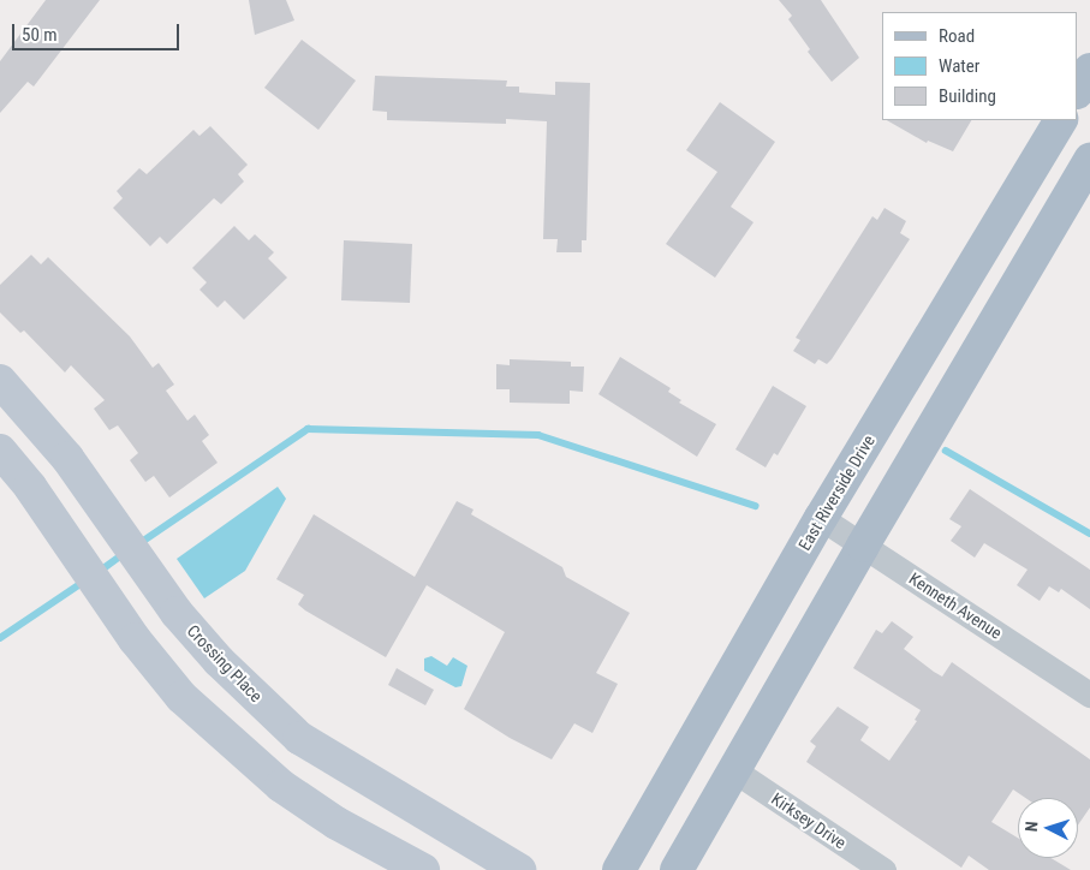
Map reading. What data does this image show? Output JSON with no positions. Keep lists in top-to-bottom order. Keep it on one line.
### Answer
{"streets":{"main road":["East Riverside Drive"],"street":["Kenneth Avenue","Crossing Place","Kirksey Drive"]},"crossings":[["East Riverside Drive","Kenneth Avenue"]],"legend":["Road","Water","Building"],"scale_bar":"50 m","north":"left"}
